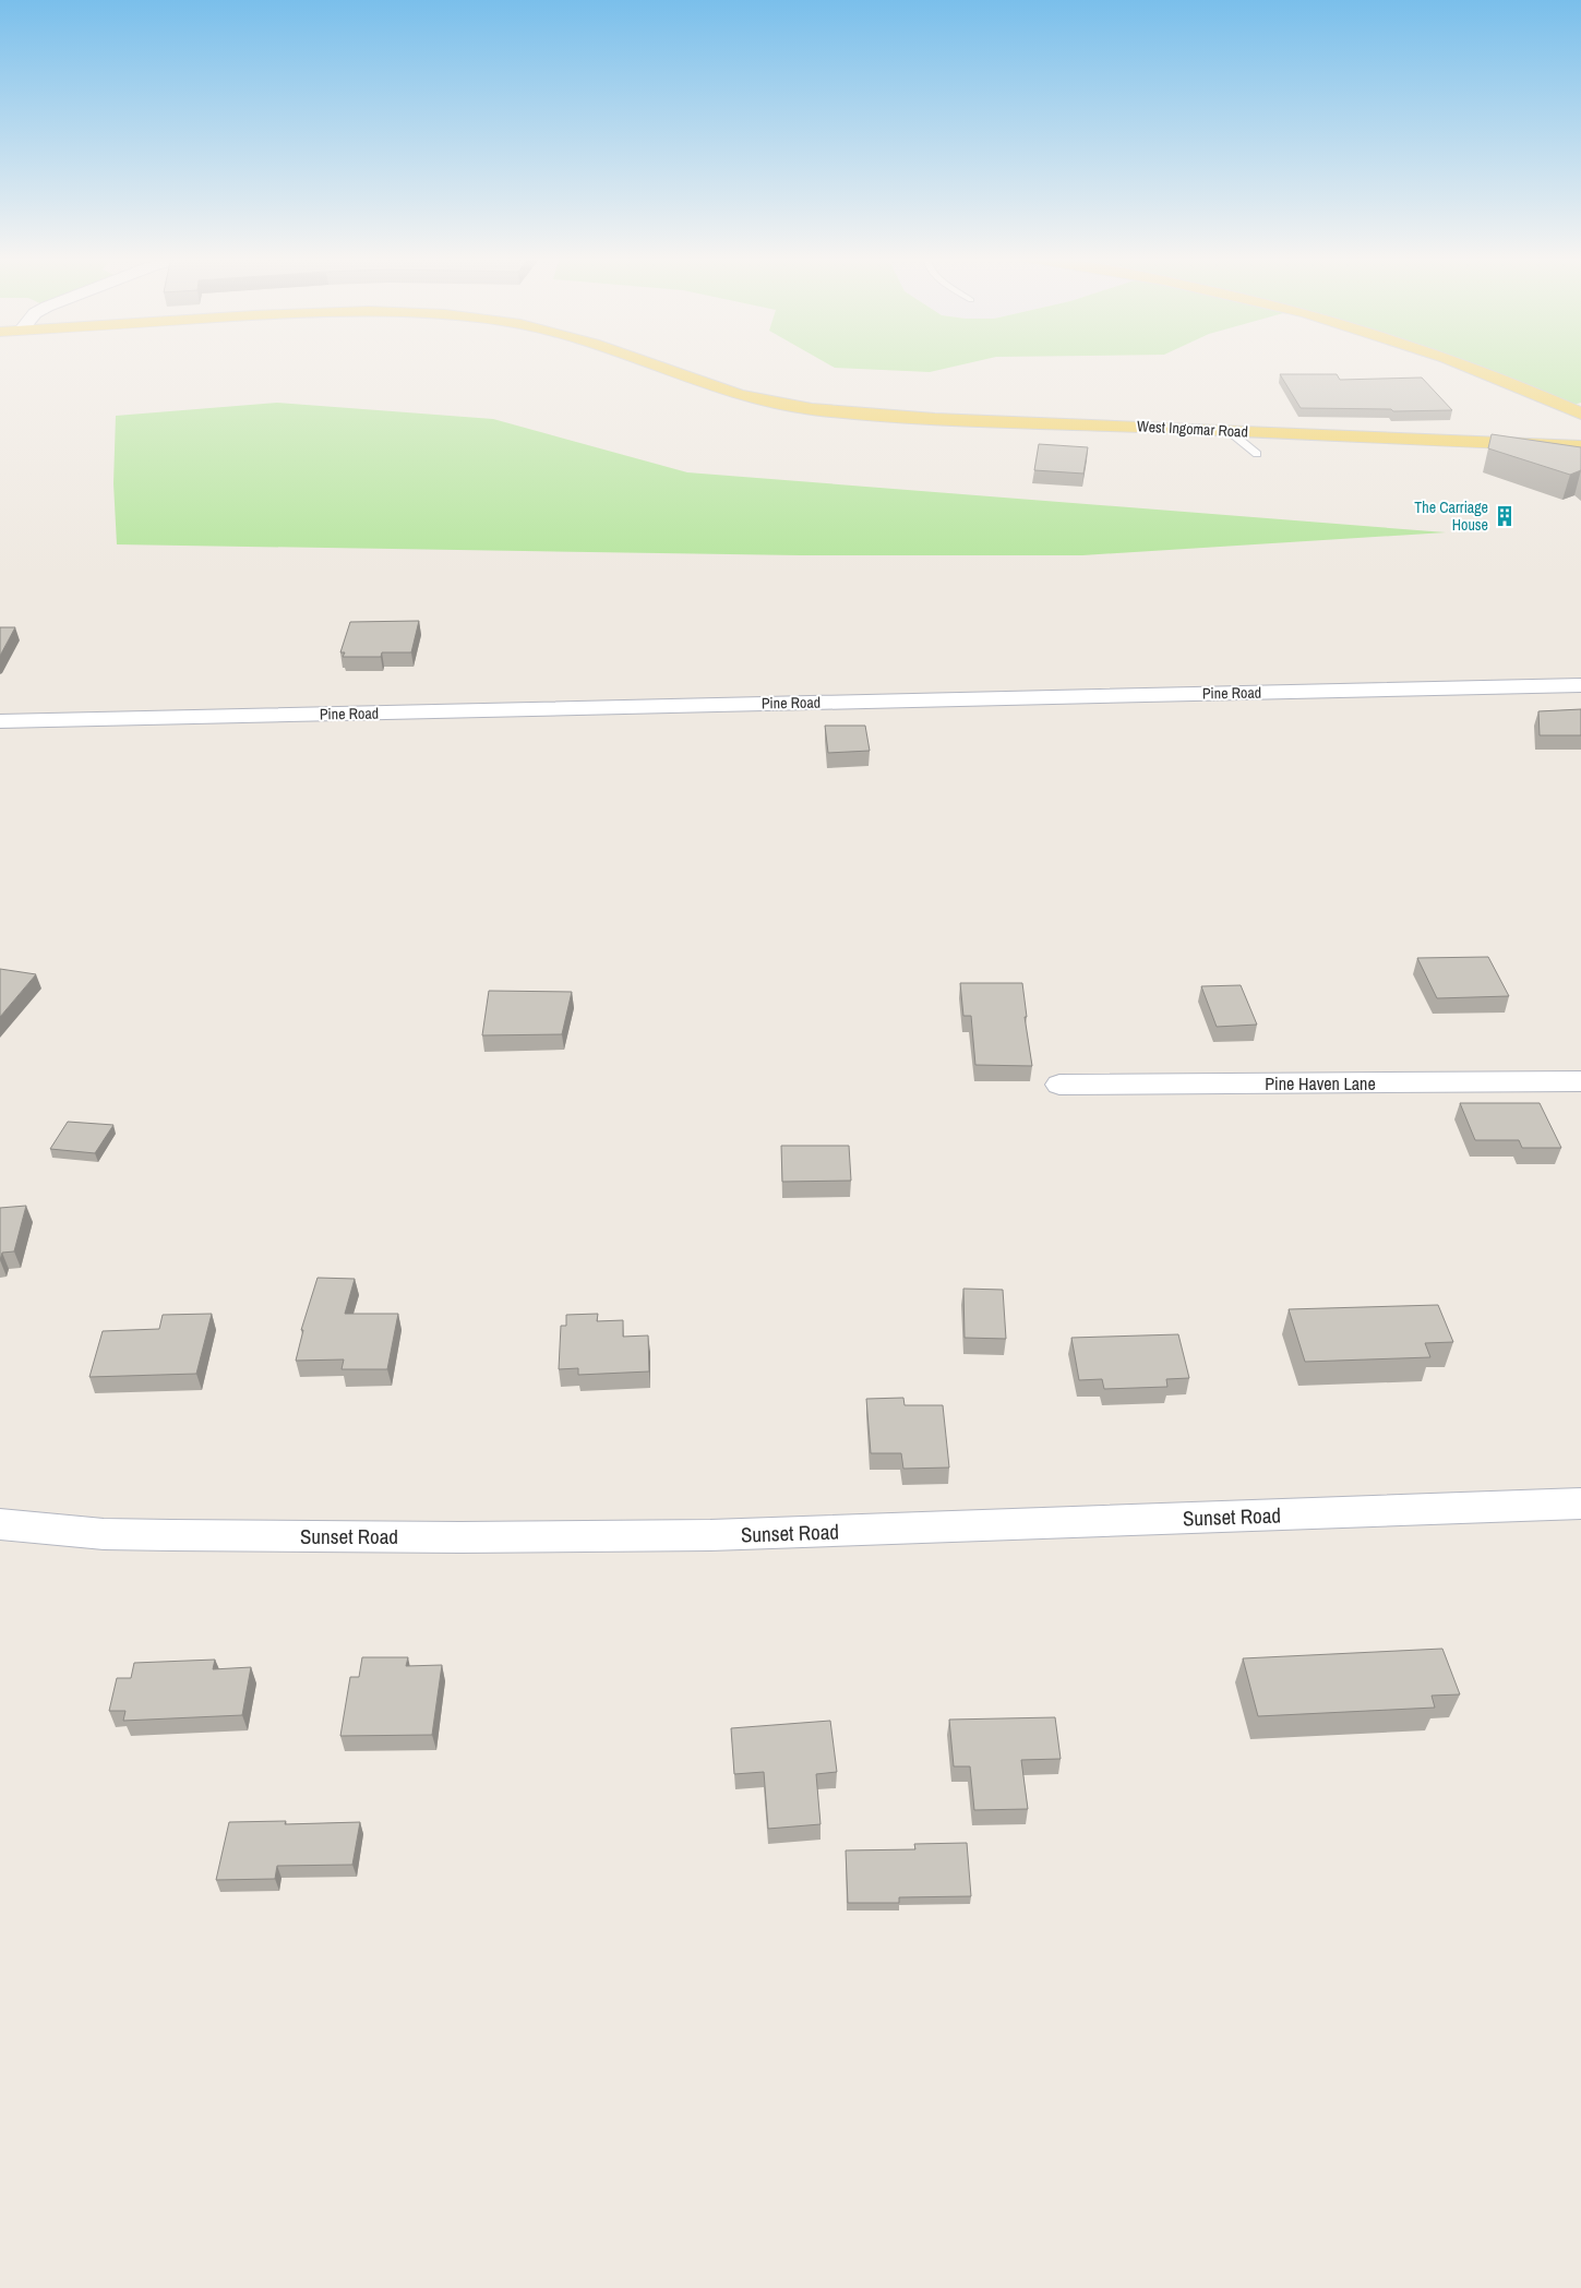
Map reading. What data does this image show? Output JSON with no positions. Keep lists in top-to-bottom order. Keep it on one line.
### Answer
{"streets":{"main road":["West Ingomar Road"],"street":["Pine Road","Pine Haven Lane","Sunset Road"]},"places":{"building":["The Carriage House"]}}
